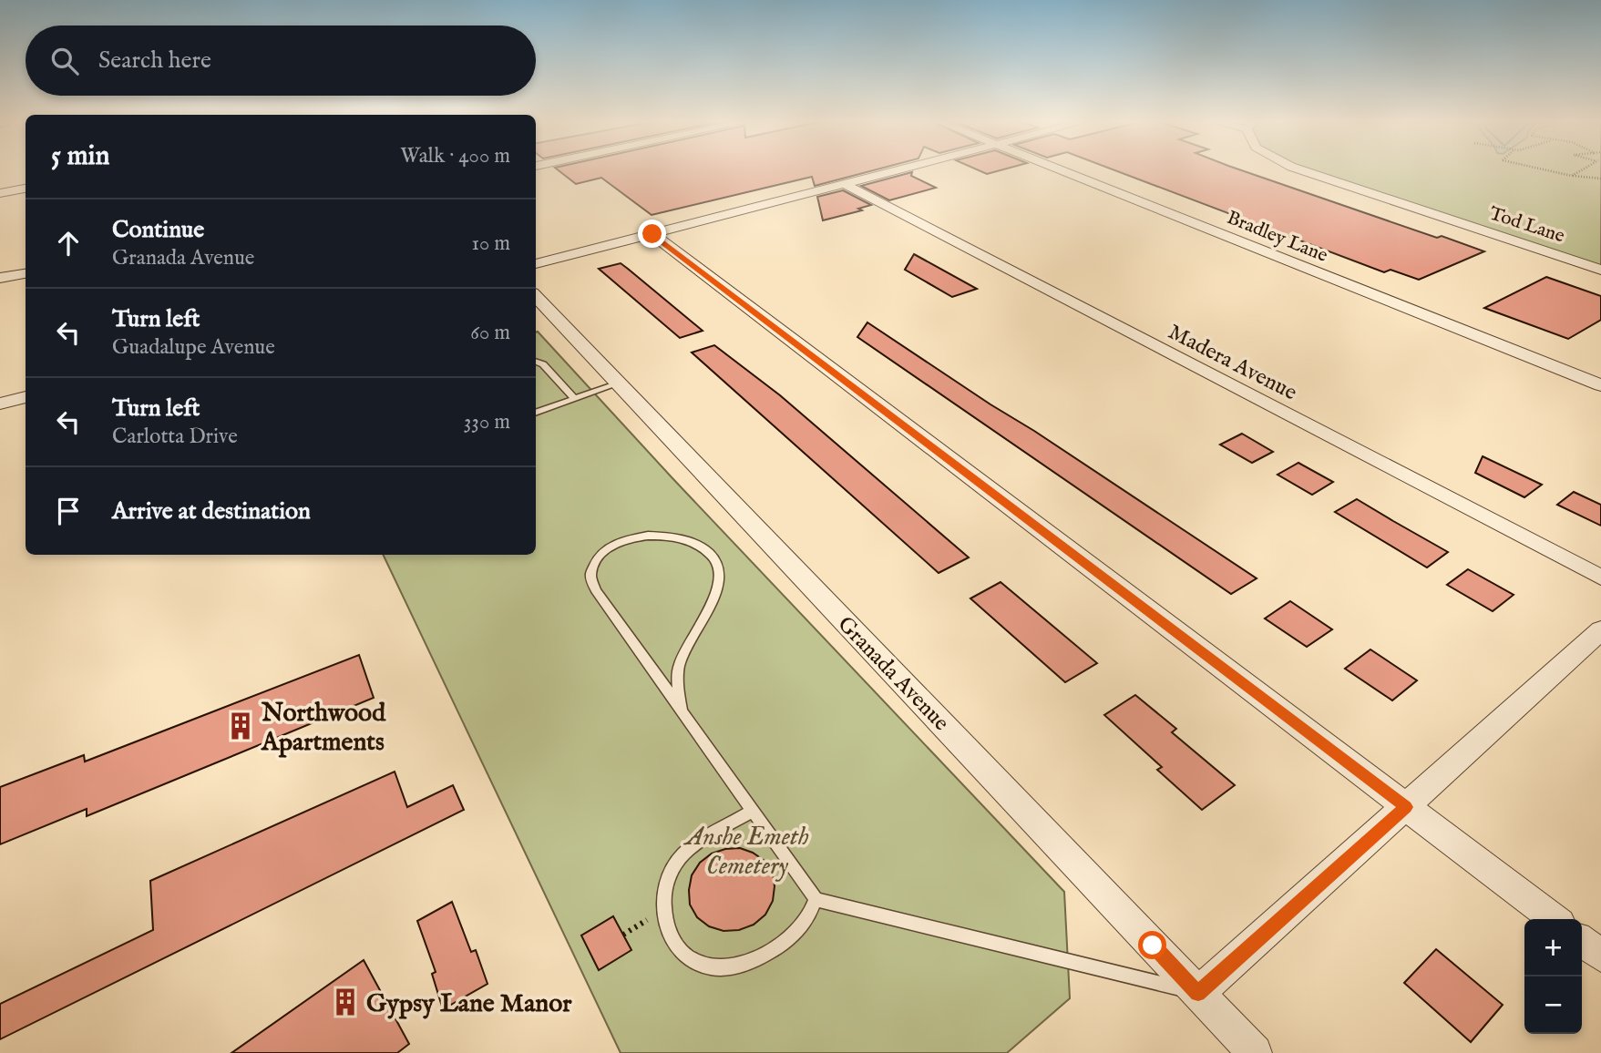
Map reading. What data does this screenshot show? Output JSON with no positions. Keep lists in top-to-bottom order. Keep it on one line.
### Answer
{"streets":{"street":["Tod Lane","Bradley Lane","Madera Avenue","Granada Avenue"]},"parks":["Anshe Emeth Cemetery"],"places":{"building":["Northwood Apartments","Gypsy Lane Manor"]},"page":{"search":"Search here","heading":["5 min","Walk · 400 m"],"list":[["Continue","Granada Avenue","10 m"],["Turn left","Guadalupe Avenue","60 m"],["Turn left","Carlotta Drive","330 m"],"Arrive at destination"],"map_buttons":["+","−"]}}
